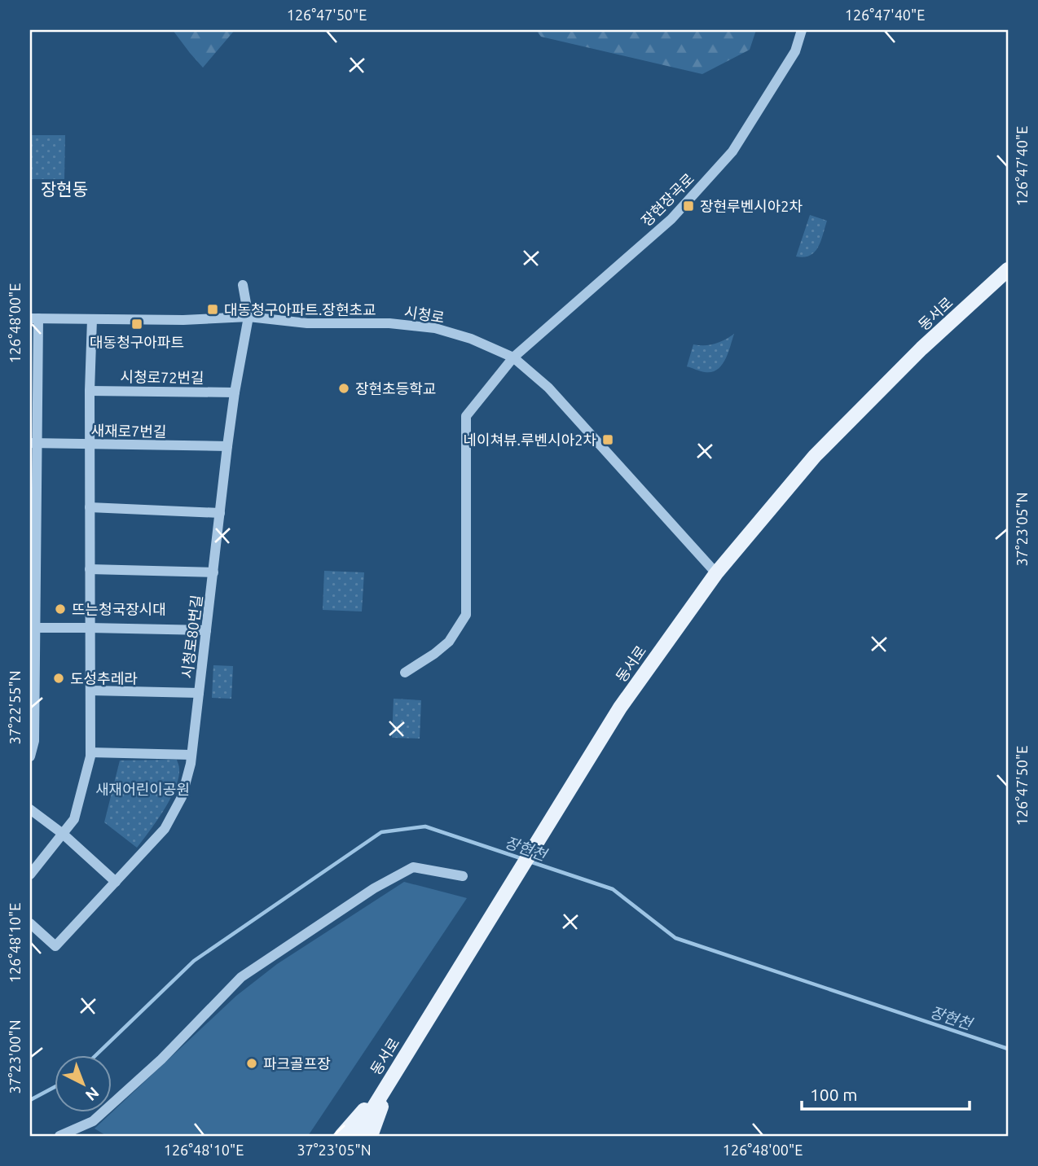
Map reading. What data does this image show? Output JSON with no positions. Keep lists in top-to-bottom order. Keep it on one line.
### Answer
{"streets":{"main road":["동서로"],"street":["장현장곡로","시청로","시청로72번길","새재로7번길","시청로80번길"]},"crossings":[["장현장곡로","시청로"],["동서로","시청로"],["시청로","시청로80번길"],["시청로72번길","시청로80번길"],["새재로7번길","시청로80번길"]],"districts":["장현동"],"water":["장현천"],"parks":["새재어린이공원"],"places":{"transit":["장현루벤시아2차","대동청구아파트.장현초교","대동청구아파트","네이쳐뷰.루벤시아2차"],"other":["장현초등학교","뜨는청국장시대","도성추레라","파크골프장"]},"scale_bar":"100 m","north":"bottom right","coordinates":["126°47'50\"E","126°47'40\"E","126°48'00\"E","37°23'05\"N","37°22'55\"N","126°48'10\"E","37°23'00\"N"]}
